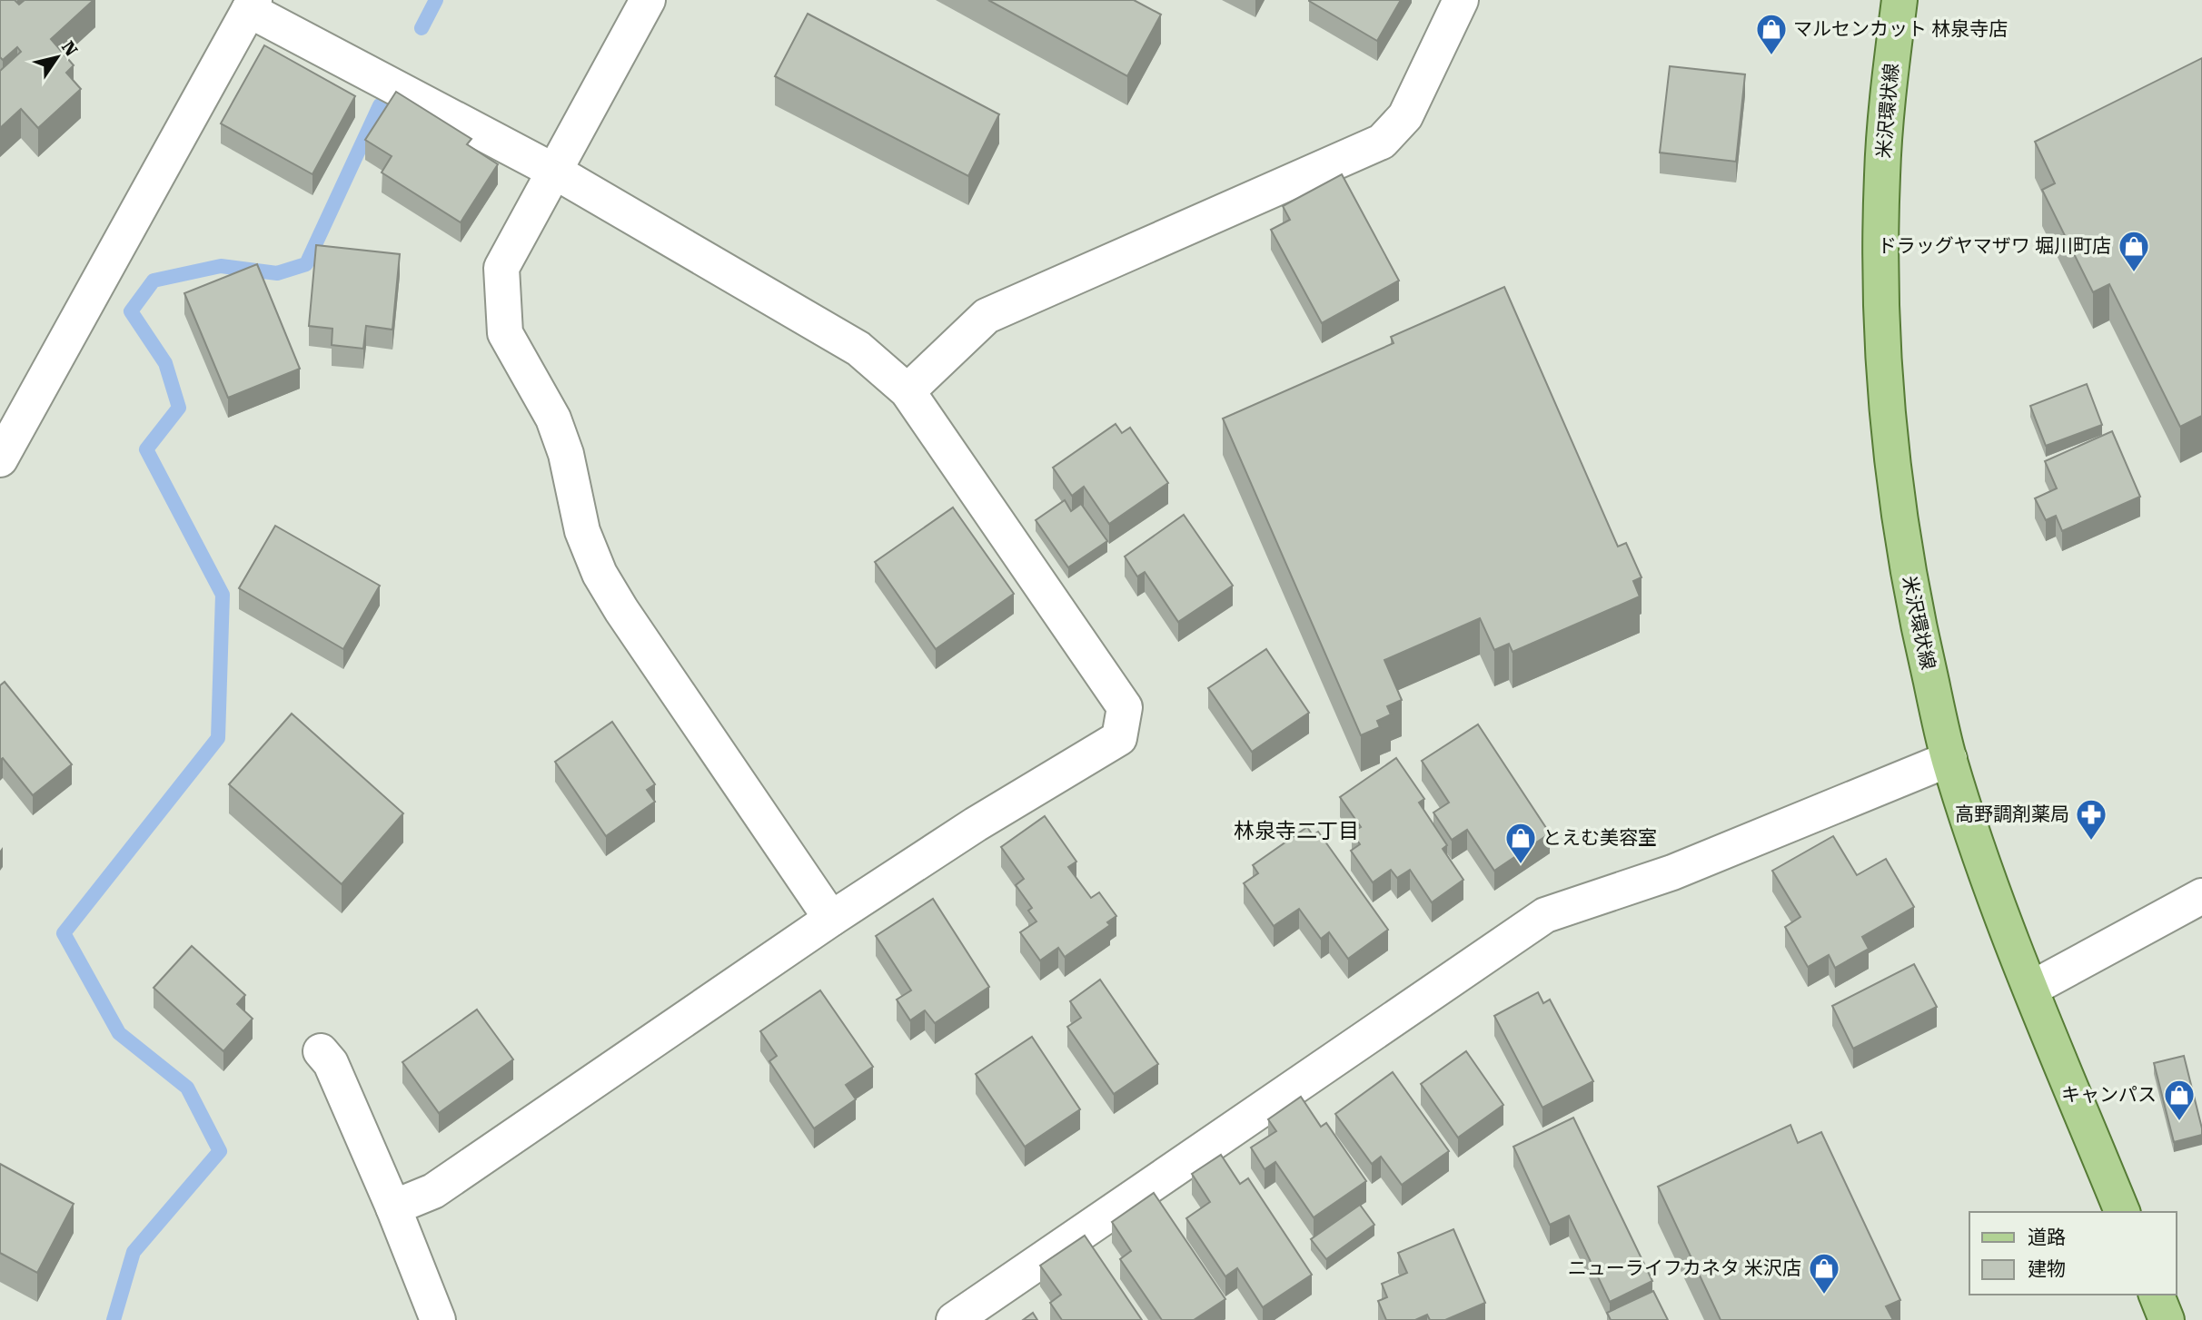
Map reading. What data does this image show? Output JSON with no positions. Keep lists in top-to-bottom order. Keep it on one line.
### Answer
{"streets":{"main road":["米沢環状線"]},"districts":["林泉寺二丁目"],"places":{"shop":["マルセンカット 林泉寺店","ドラッグヤマザワ 堀川町店","とえむ美容室","キャンパス","ニューライフカネタ 米沢店"],"pharmacy":["高野調剤薬局"]},"legend":["道路","建物"],"north":"top right"}
